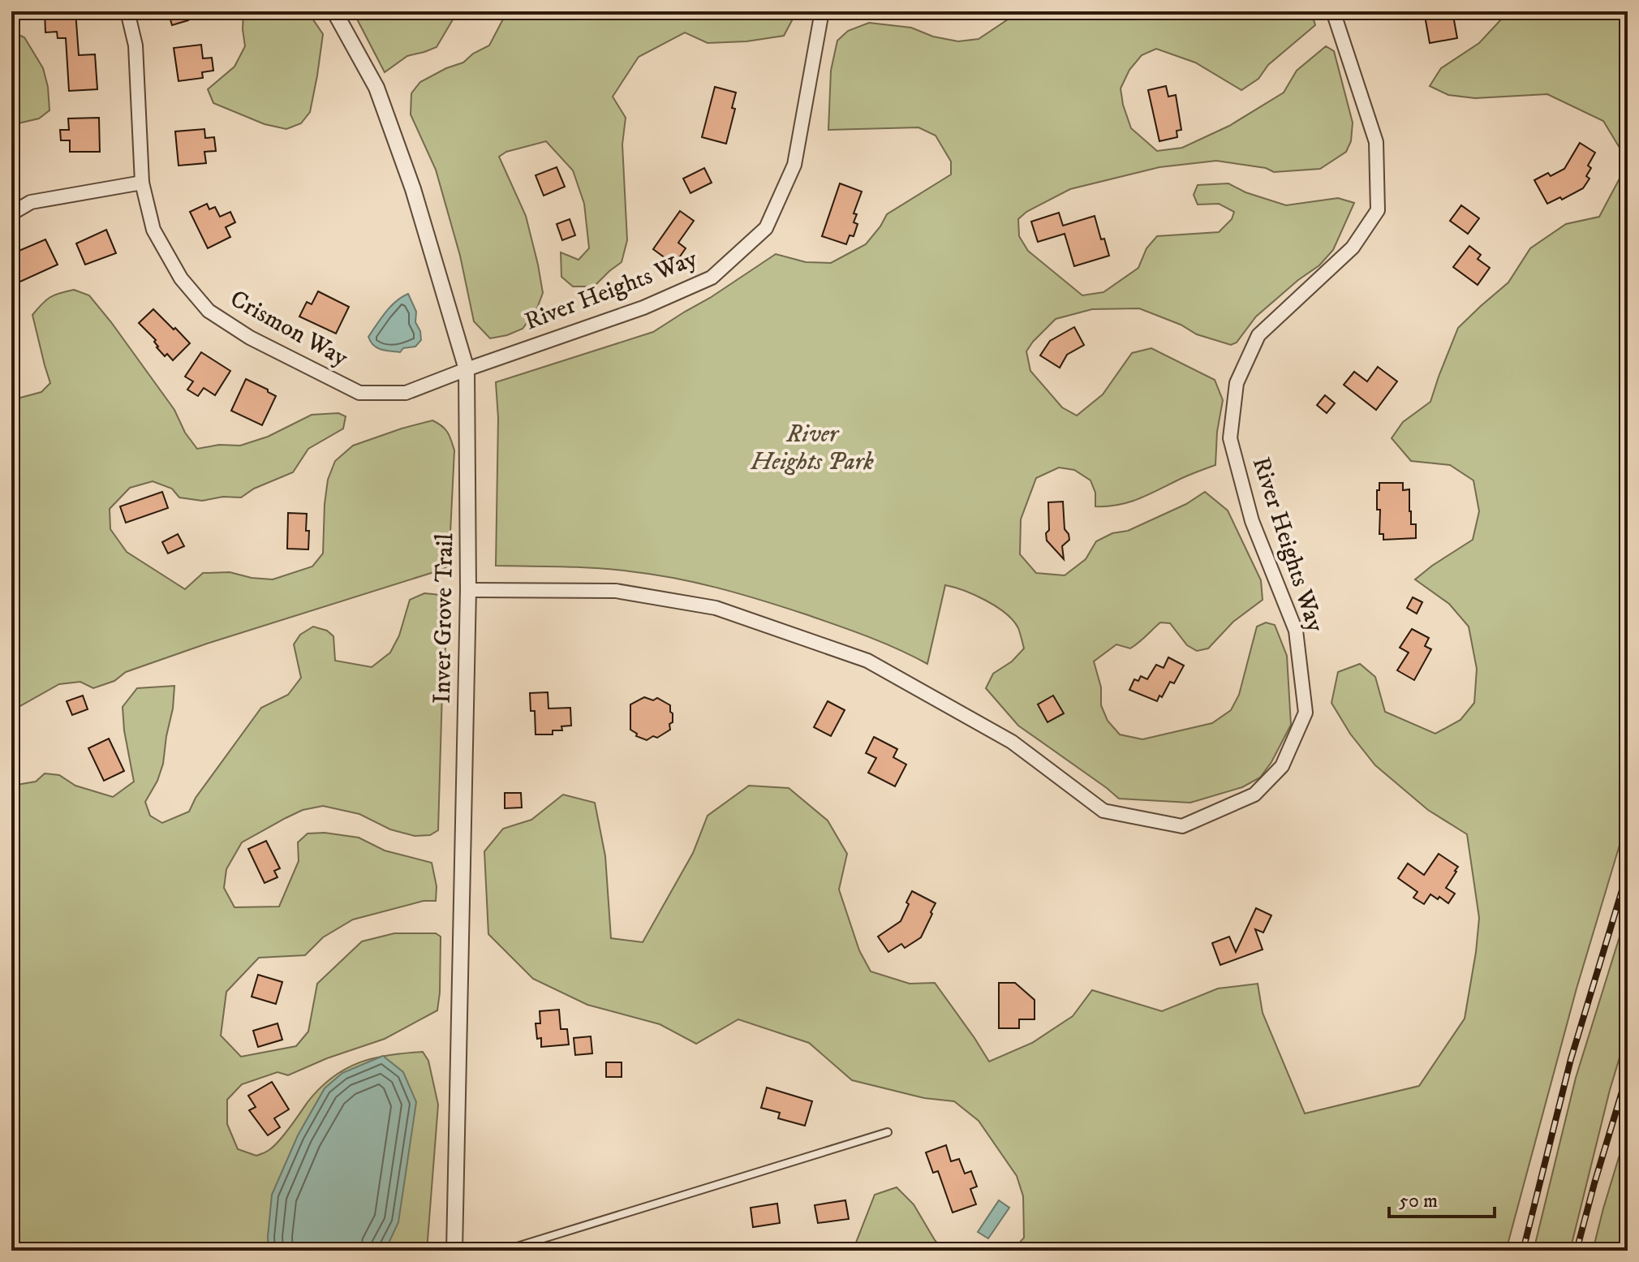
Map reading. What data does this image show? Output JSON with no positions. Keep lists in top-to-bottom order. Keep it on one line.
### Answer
{"streets":{"street":["River Heights Way","Crismon Way","Inver Grove Trail"]},"crossings":[["River Heights Way","Crismon Way"],["River Heights Way","Inver Grove Trail"],["Crismon Way","Inver Grove Trail"]],"parks":["River Heights Park"],"scale_bar":"50 m"}
